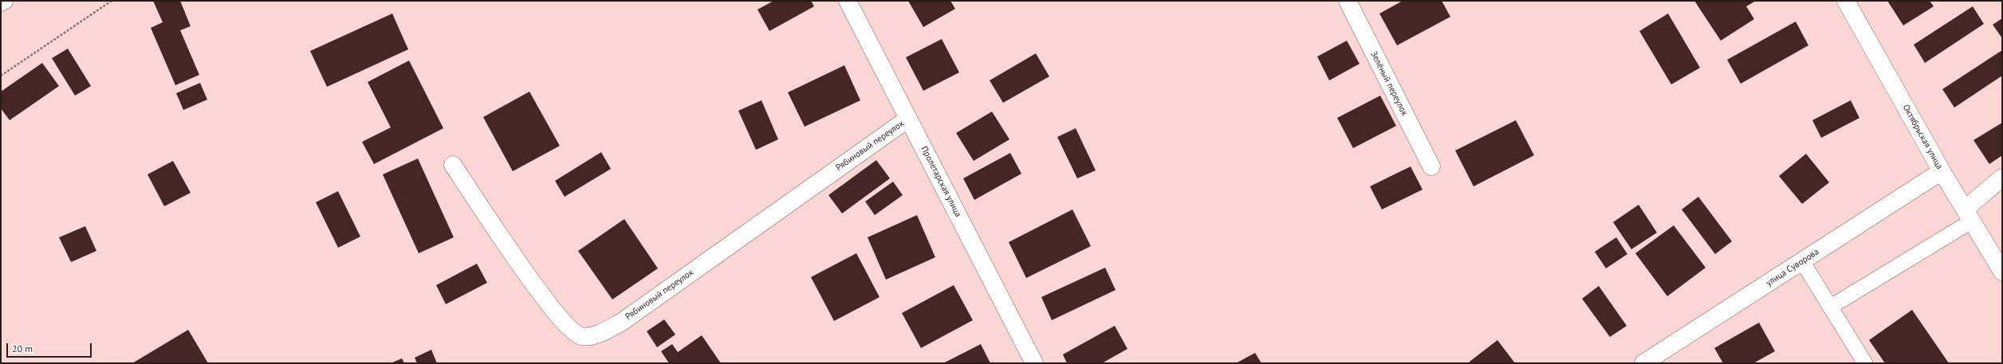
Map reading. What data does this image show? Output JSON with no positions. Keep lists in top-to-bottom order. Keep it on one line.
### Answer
{"streets":{"street":["Зелёный переулок","Октябрьская улица","Рябиновый переулок","Пролетарская улица","улица Суворова"]},"crossings":[["Октябрьская улица","улица Суворова"],["Рябиновый переулок","Пролетарская улица"]],"scale_bar":"20 m"}
